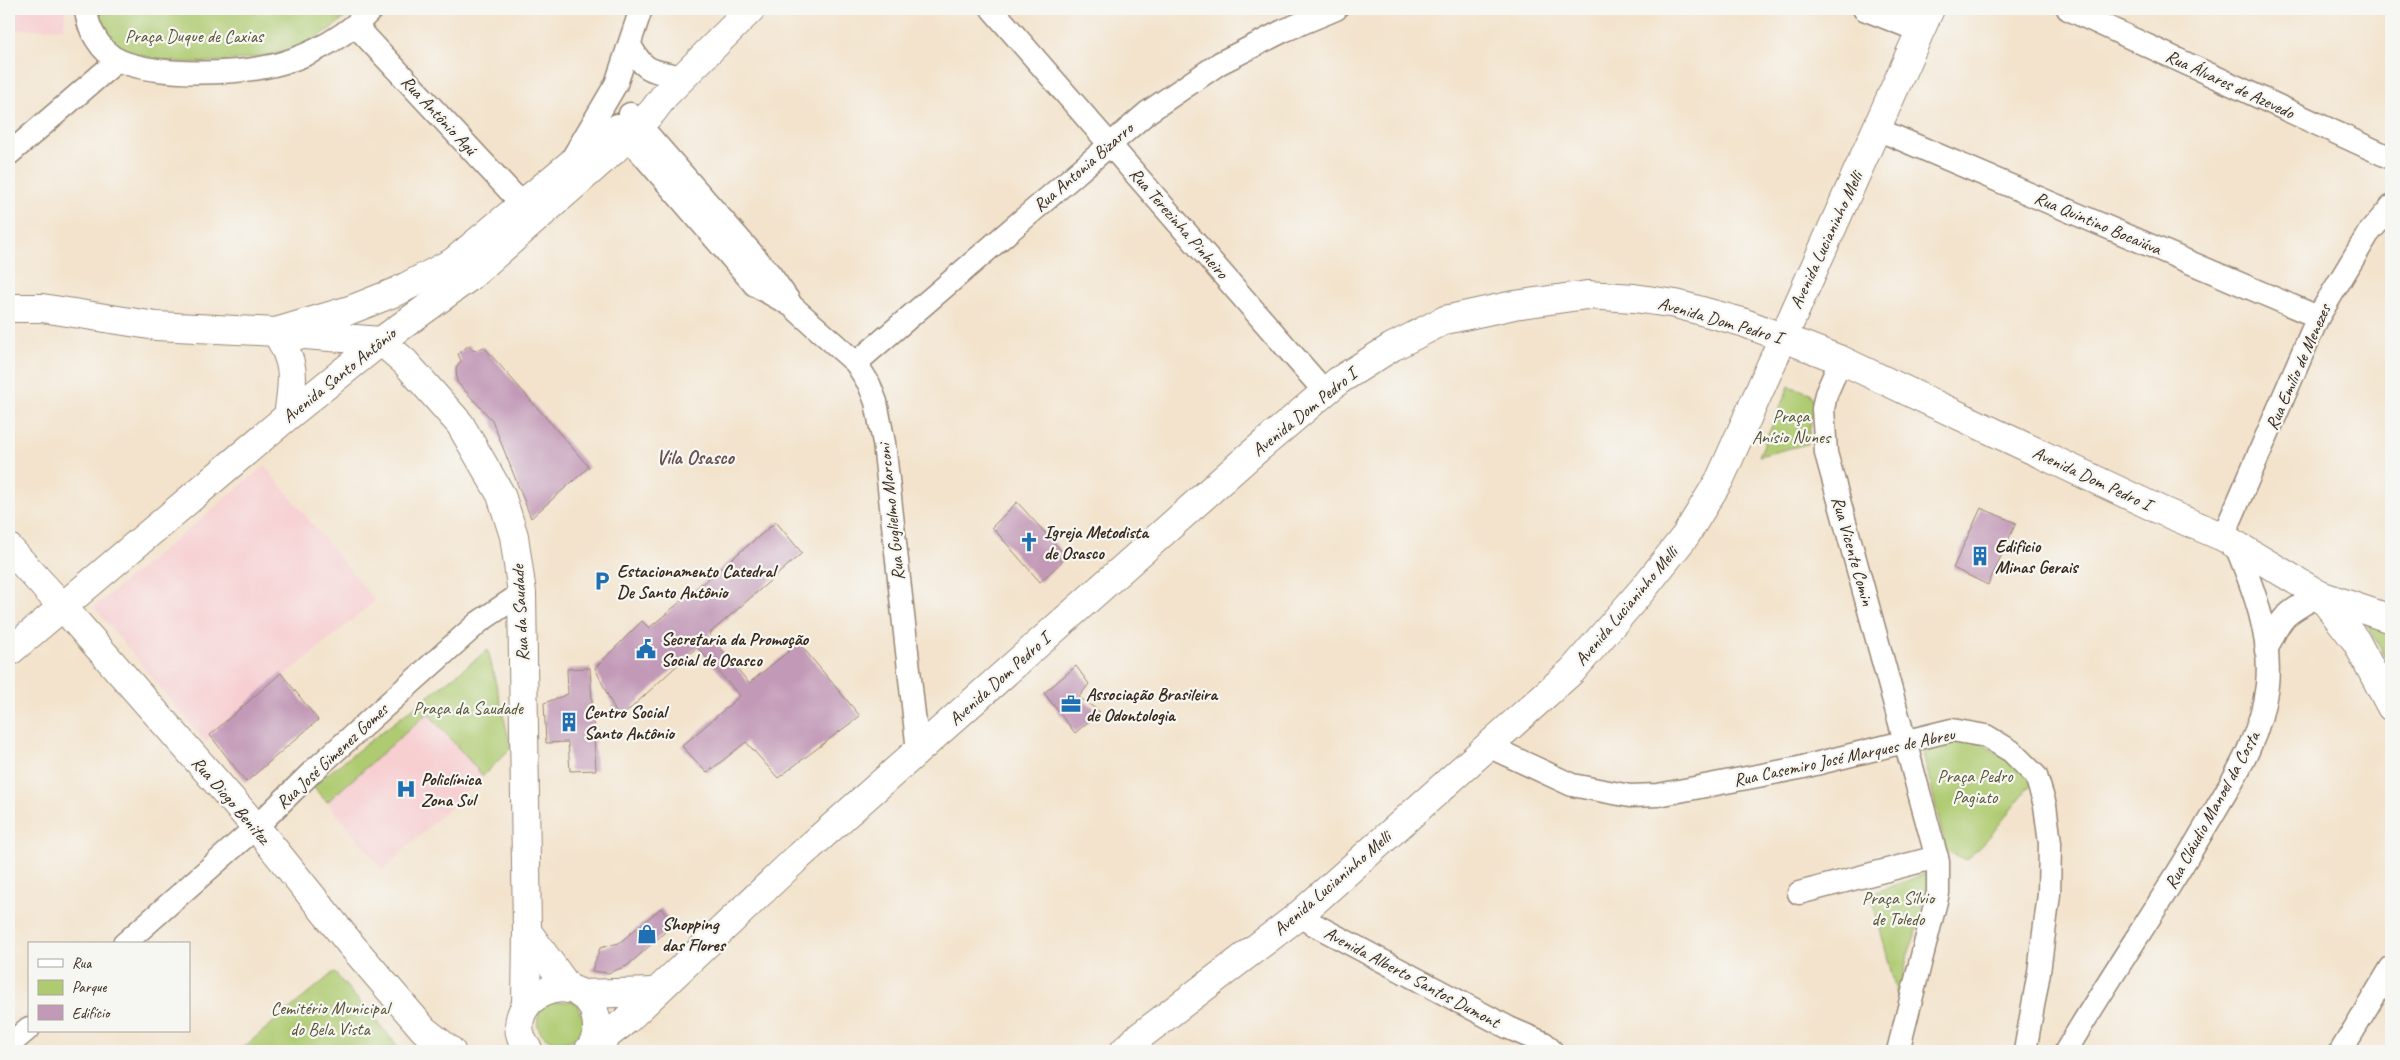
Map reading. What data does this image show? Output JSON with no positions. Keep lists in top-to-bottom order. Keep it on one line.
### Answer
{"streets":{"street":["Rua Álvares de Azevedo","Rua Antônio Agú","Rua Antonia Bizarro","Rua Terezinha Pinheiro","Rua Quintino Bocaiúva","Avenida Lucianinho Melli","Avenida Dom Pedro I","Rua Emílio de Menezes","Avenida Santo Antônio","Rua Guglielmo Marconi","Rua Vicente Comin","Rua da Saudade","Rua José Gimenez Gomes","Rua Casemiro José Marques de Abreu","Rua Diogo Benitez","Rua Cláudio Manoel da Costa","Avenida Alberto Santos Dumont"]},"crossings":[["Rua Antônio Agú","Avenida Santo Antônio"],["Rua Antonia Bizarro","Rua Terezinha Pinheiro"],["Rua Antonia Bizarro","Rua Guglielmo Marconi"],["Rua Terezinha Pinheiro","Avenida Dom Pedro I"],["Rua Quintino Bocaiúva","Avenida Lucianinho Melli"],["Rua Quintino Bocaiúva","Rua Emílio de Menezes"],["Avenida Lucianinho Melli","Avenida Dom Pedro I"],["Avenida Lucianinho Melli","Rua Casemiro José Marques de Abreu"],["Avenida Lucianinho Melli","Avenida Alberto Santos Dumont"],["Avenida Dom Pedro I","Rua Emílio de Menezes"],["Avenida Dom Pedro I","Rua Guglielmo Marconi"],["Avenida Dom Pedro I","Rua Vicente Comin"],["Avenida Dom Pedro I","Rua Cláudio Manoel da Costa"],["Rua Emílio de Menezes","Rua Cláudio Manoel da Costa"],["Avenida Santo Antônio","Rua Guglielmo Marconi"],["Avenida Santo Antônio","Rua da Saudade"],["Avenida Santo Antônio","Rua Diogo Benitez"],["Rua Vicente Comin","Rua Casemiro José Marques de Abreu"],["Rua da Saudade","Rua José Gimenez Gomes"],["Rua José Gimenez Gomes","Rua Diogo Benitez"]],"districts":["Vila Osasco"],"parks":["Praça Duque de Caxias","Praça Anísio Nunes","Praça da Saudade","Praça Pedro Pagiato","Praça Sílvio de Toledo","Cemitério Municipal do Bela Vista"],"places":{"church":["Igreja Metodista de Osasco"],"building":["Edificio Minas Gerais","Centro Social Santo Antônio"],"parking":["Estacionamento Catedral De Santo Antônio"],"public building":["Secretaria da Promoção Social de Osasco"],"office":["Associação Brasileira de Odontologia"],"hospital":["Policlínica Zona Sul"],"shop":["Shopping das Flores"]},"legend":["Rua","Parque","Edifício"]}
